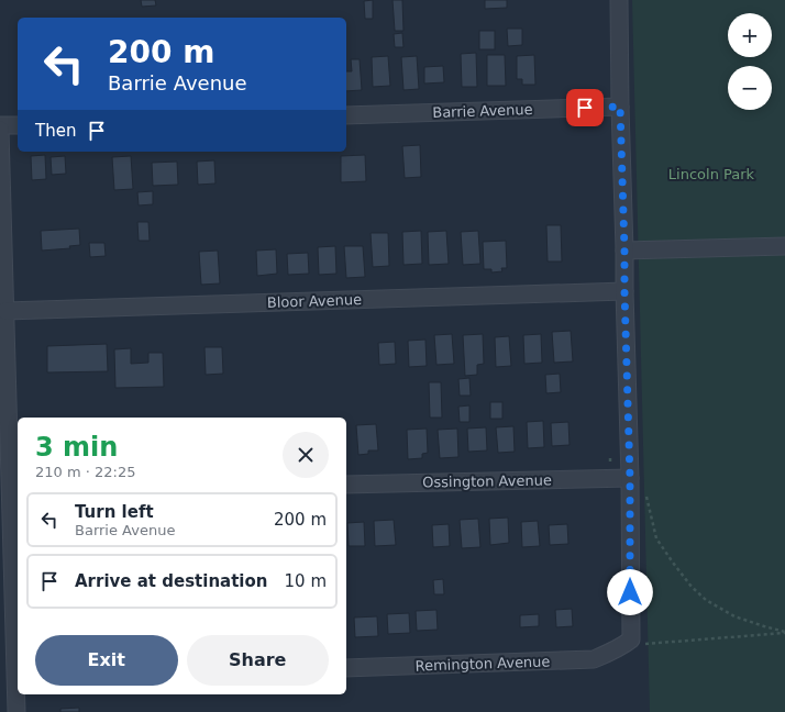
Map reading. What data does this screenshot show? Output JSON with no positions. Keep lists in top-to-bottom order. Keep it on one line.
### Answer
{"streets":{"street":["Barrie Avenue","Bloor Avenue","Ossington Avenue","Remington Avenue"]},"parks":["Lincoln Park"],"page":{"map_buttons":["+","−"],"turn":["200 m","Barrie Avenue"],"then":"Then","heading":["3 min","210 m · 22:25"],"list":[{"name":"Turn left","note":"Barrie Avenue","value":"200 m"},{"name":"Arrive at destination","value":"10 m"}],"buttons":["Exit","Share"]}}
